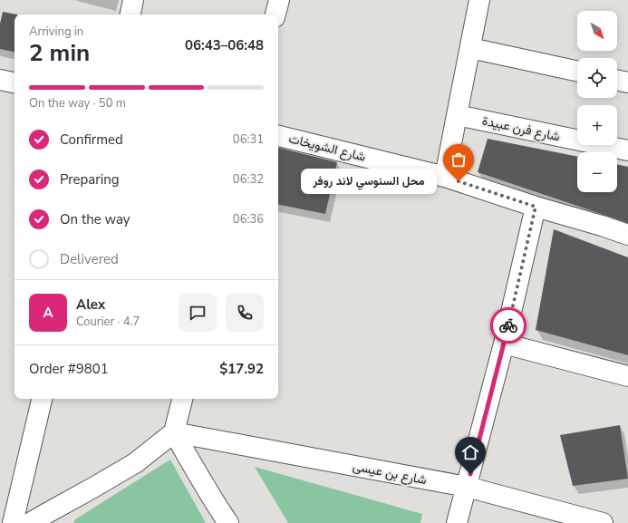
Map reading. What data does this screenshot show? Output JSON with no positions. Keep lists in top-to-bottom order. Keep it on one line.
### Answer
{"streets":{"street":["شارع فرن عبيدة","شارع الشويخات","شارع بن عيسى"]},"places":["محل السنوسي لاند روفر"],"north":"bottom right","page":{"map_buttons":["+","−"],"heading":["2 min","Arriving in","06:43–06:48"],"panel":["Alex","Courier · 4.7","Order #9801","$17.92"],"bar":"On the way · 50 m","list":[["Confirmed","06:31"],["Preparing","06:32"],["On the way","06:36"],"Delivered"],"bubble":"محل السنوسي لاند روفر","round":"A"}}
